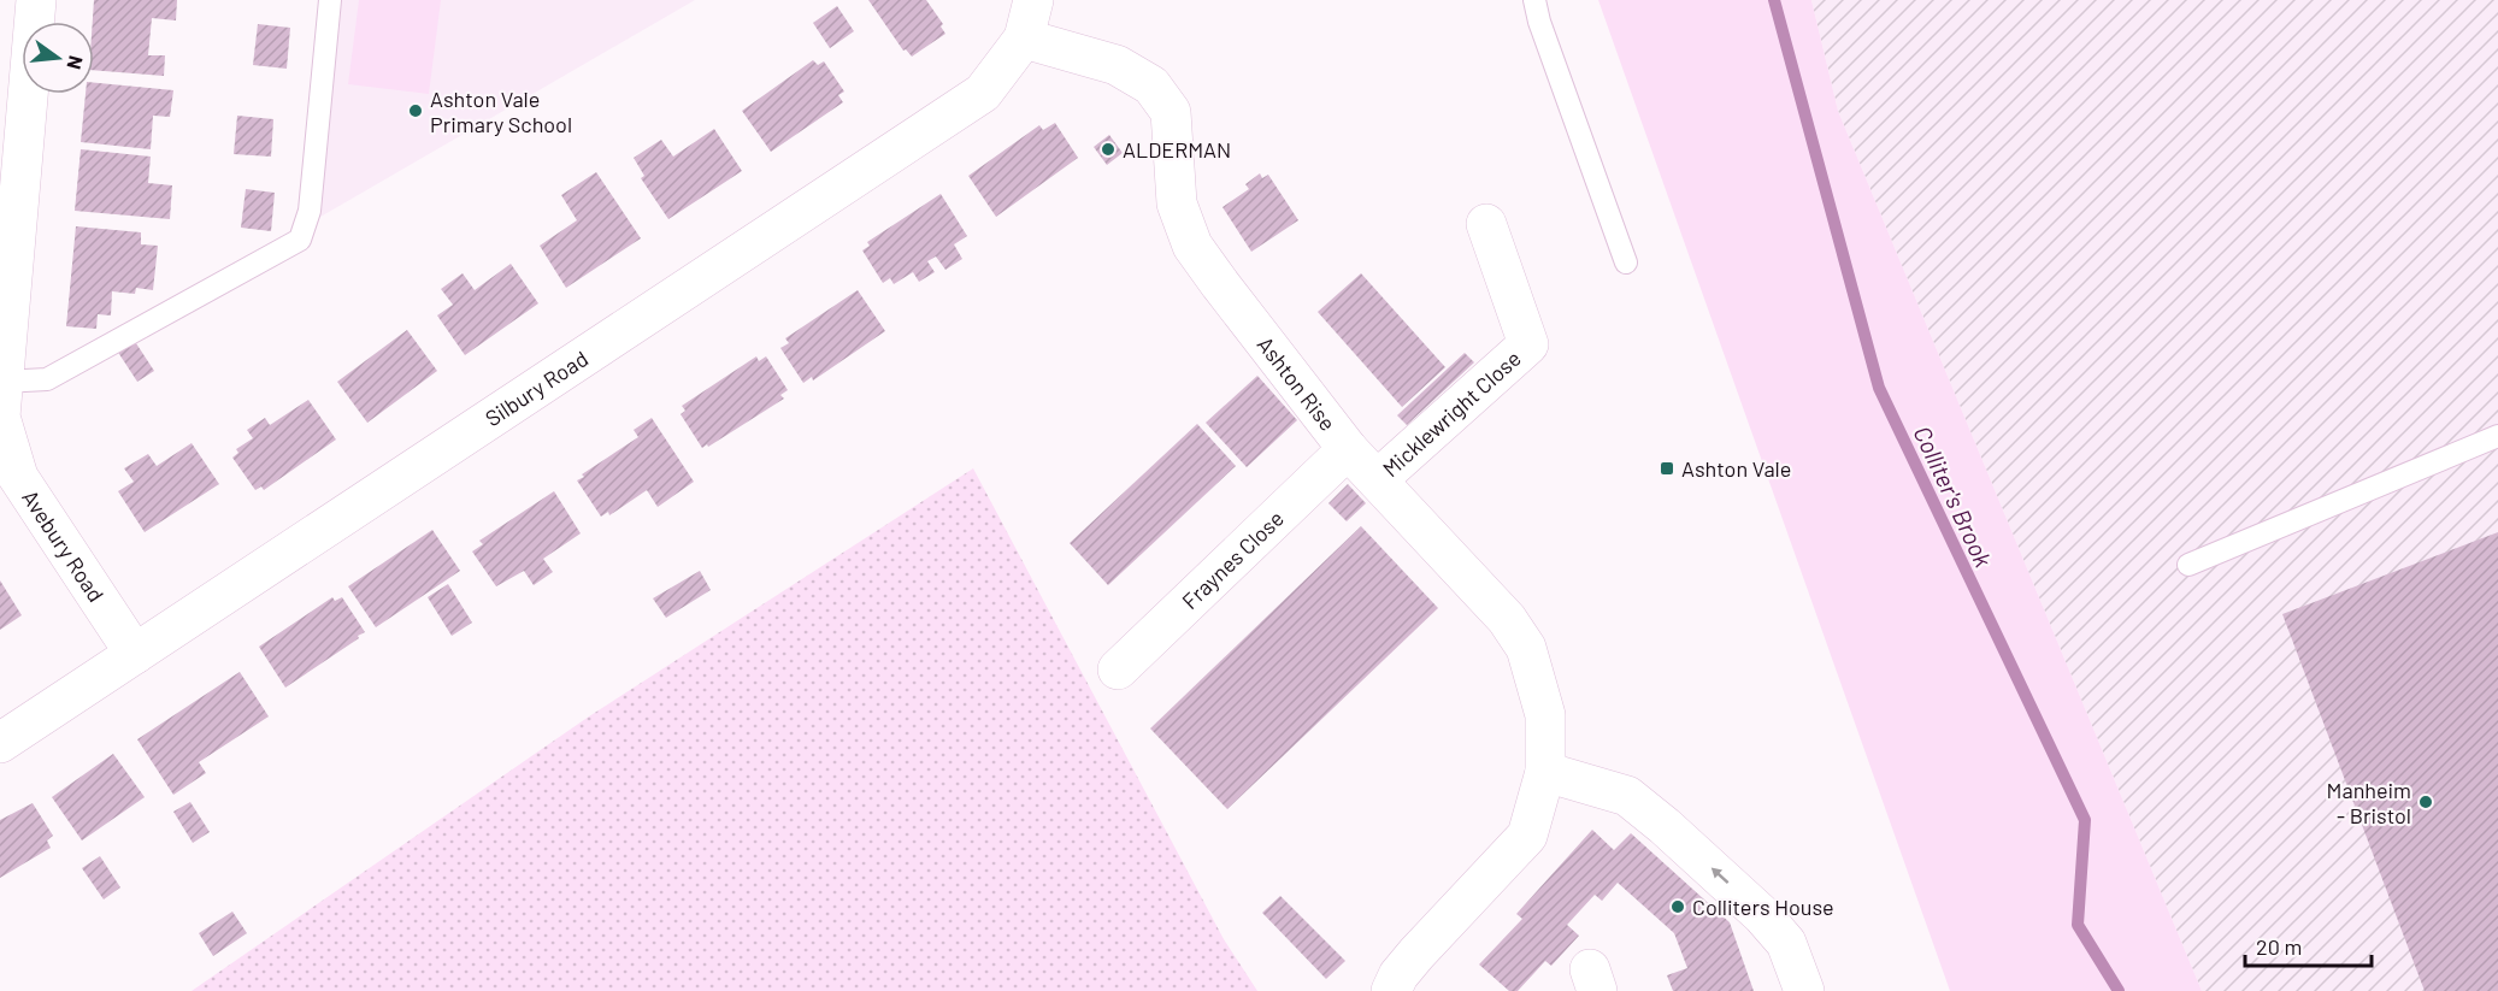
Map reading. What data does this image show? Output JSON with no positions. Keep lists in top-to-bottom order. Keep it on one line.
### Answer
{"streets":{"street":["Ashton Rise","Silbury Road","Micklewright Close","Avebury Road","Fraynes Close"]},"crossings":[["Ashton Rise","Silbury Road"],["Ashton Rise","Micklewright Close"],["Ashton Rise","Fraynes Close"],["Silbury Road","Avebury Road"]],"water":["Colliter's Brook"],"places":{"other":["Ashton Vale Primary School","ALDERMAN","Manheim - Bristol","Colliters House"],"transit":["Ashton Vale"]},"scale_bar":"20 m","north":"right"}
